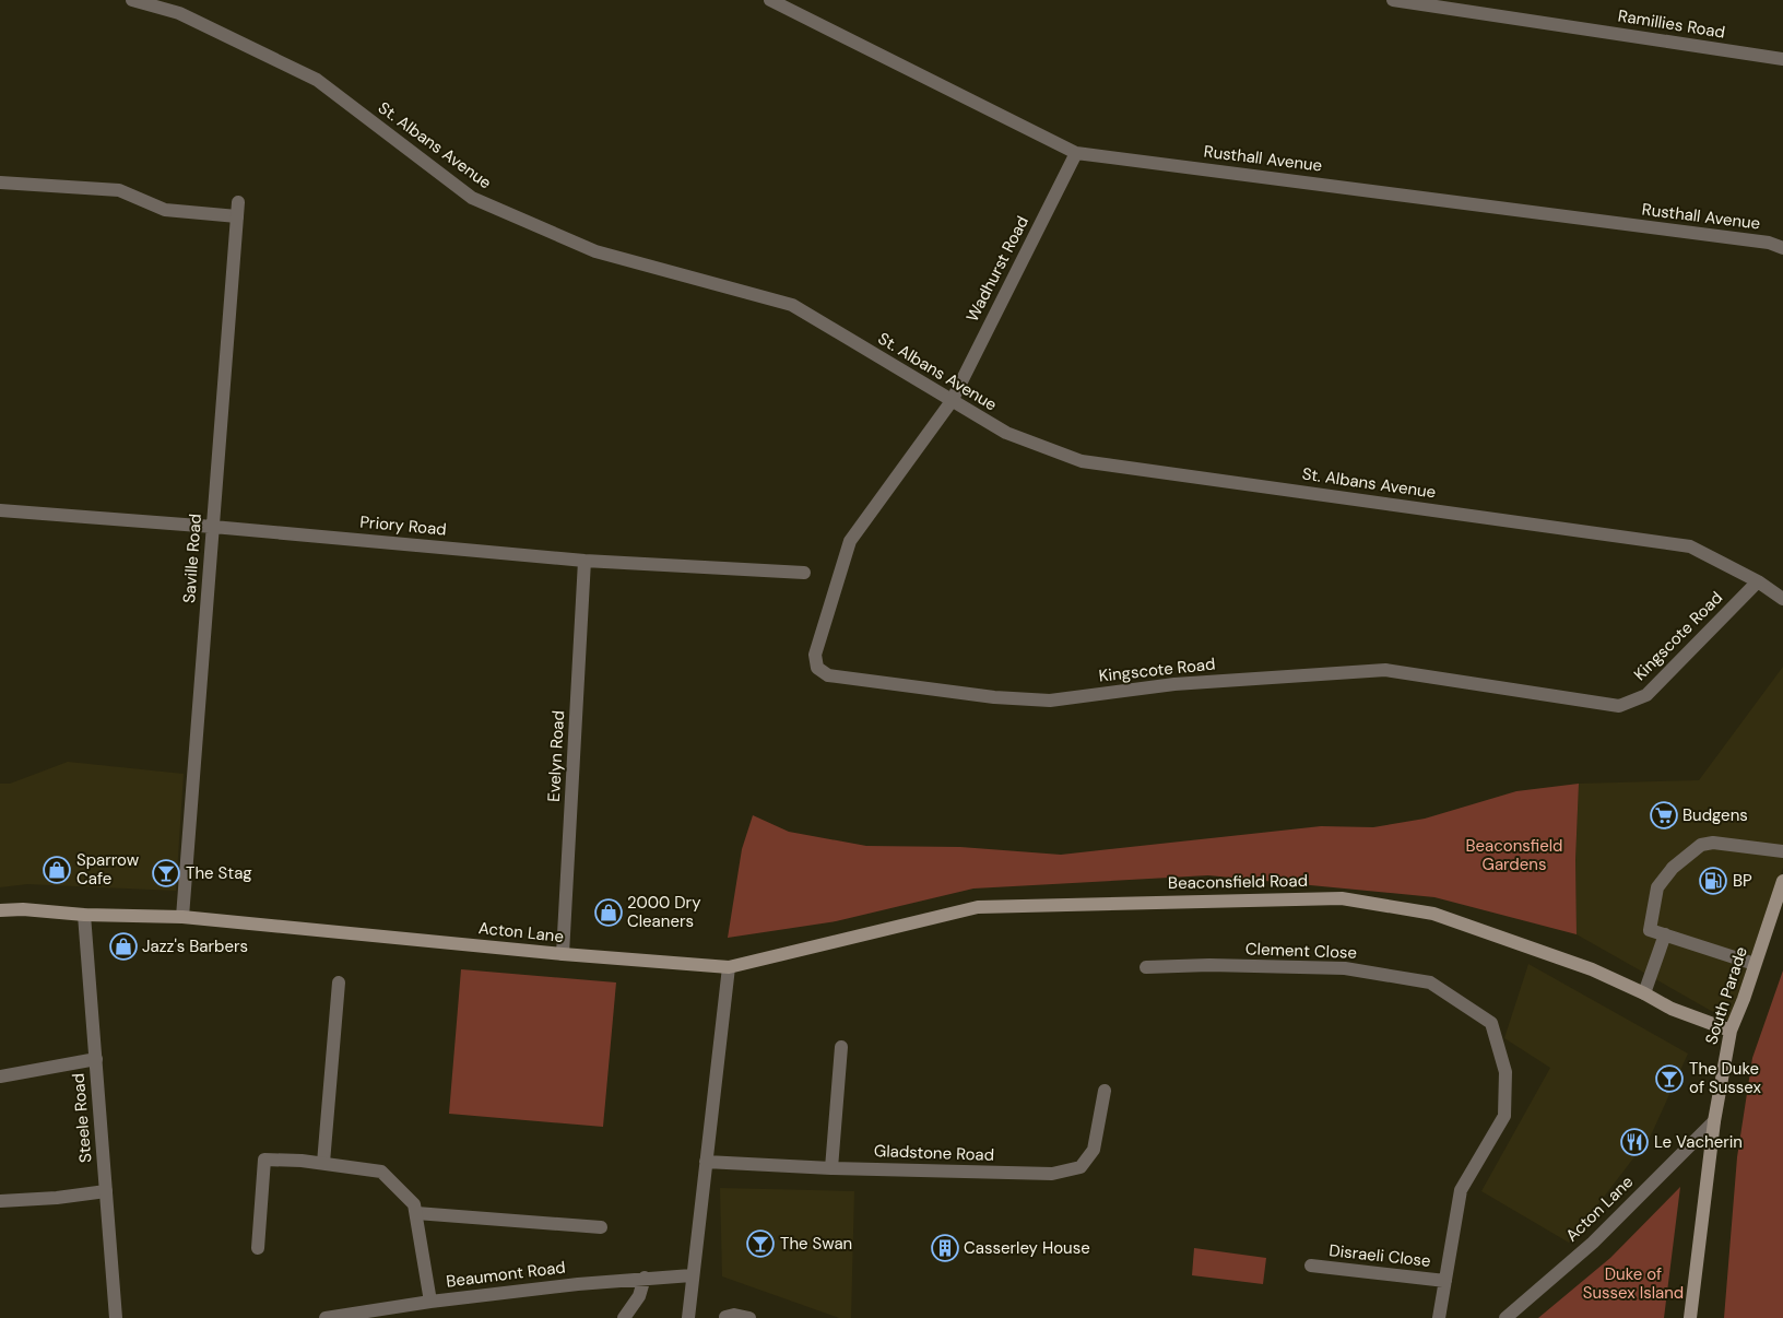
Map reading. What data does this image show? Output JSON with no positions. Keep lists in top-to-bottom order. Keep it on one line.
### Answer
{"streets":{"main road":["Beaconsfield Road","Acton Lane","South Parade"],"street":["Ramillies Road","St. Albans Avenue","Rusthall Avenue","Wadhurst Road","Priory Road","Saville Road","Kingscote Road","Evelyn Road","Clement Close","Steele Road","Gladstone Road","Disraeli Close","Beaumont Road"]},"crossings":[["St. Albans Avenue","Wadhurst Road"],["St. Albans Avenue","Kingscote Road"],["Rusthall Avenue","Wadhurst Road"],["Wadhurst Road","Kingscote Road"],["Priory Road","Saville Road"],["Priory Road","Evelyn Road"],["Saville Road","Acton Lane"],["Evelyn Road","Acton Lane"],["Beaconsfield Road","Acton Lane"],["Beaconsfield Road","South Parade"],["Acton Lane","South Parade"],["Acton Lane","Steele Road"],["Clement Close","Disraeli Close"]],"parks":["Beaconsfield Gardens","Duke of Sussex Island"],"places":{"supermarket":["Budgens"],"shop":["Sparrow Cafe","2000 Dry Cleaners","Jazz's Barbers"],"bar":["The Stag","The Duke of Sussex","The Swan"],"fuel station":["BP"],"restaurant":["Le Vacherin"],"building":["Casserley House"]}}
